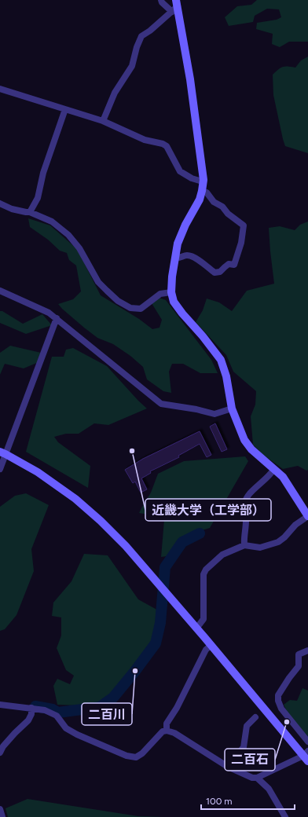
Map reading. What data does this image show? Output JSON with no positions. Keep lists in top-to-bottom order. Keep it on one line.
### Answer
{"places":["近畿大学（工学部）","二百川","二百石"],"scale_bar":"100 m"}
